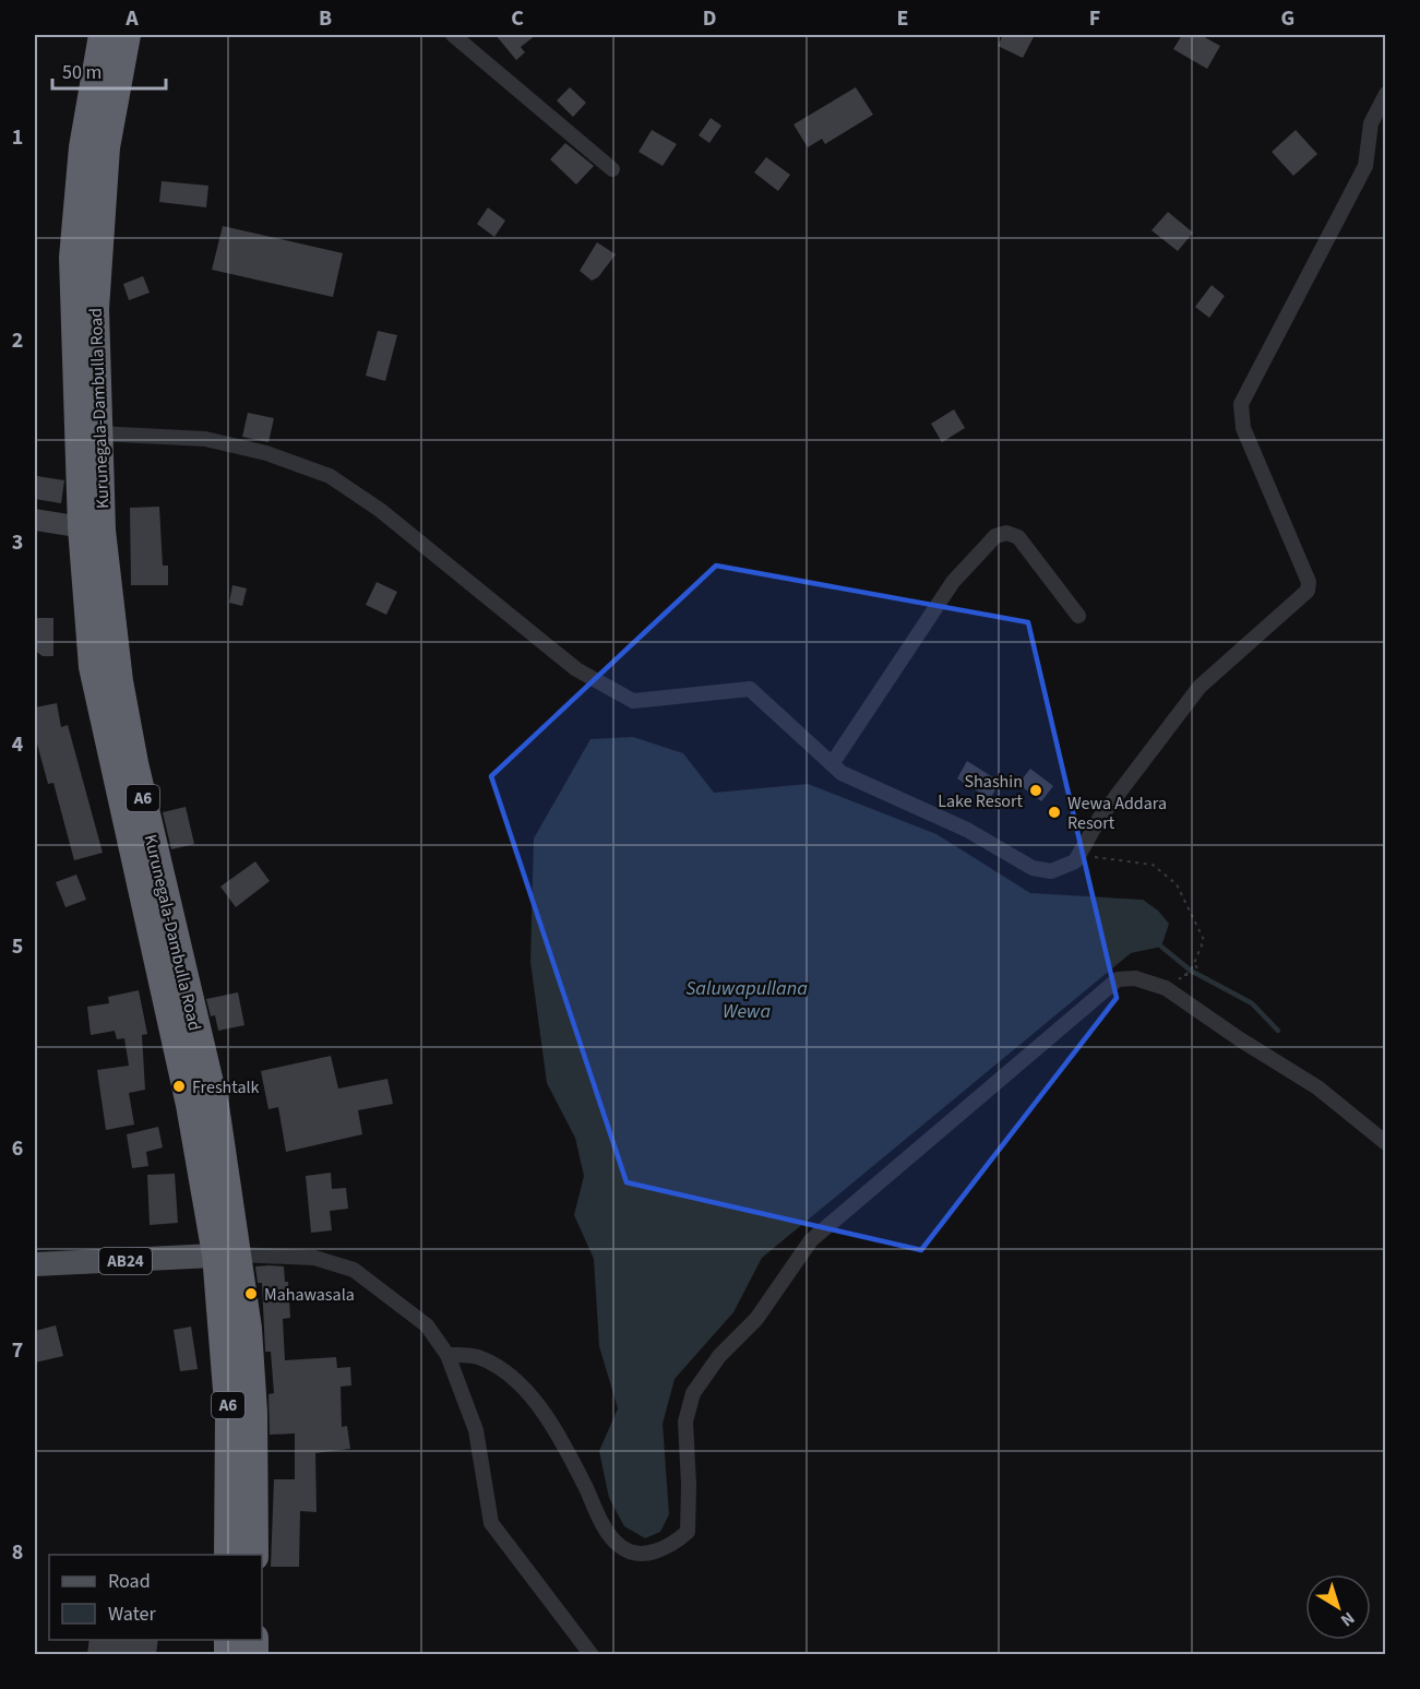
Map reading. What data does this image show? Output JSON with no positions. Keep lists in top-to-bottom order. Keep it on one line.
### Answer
{"streets":{"highway":["Kurunegala-Dambulla Road","A6"],"main road":["AB24"]},"crossings":[["Kurunegala-Dambulla Road","AB24"]],"water":["Saluwapullana Wewa"],"places":["Shashin Lake Resort","Wewa Addara Resort","Freshtalk","Mahawasala"],"legend":["Road","Water"],"scale_bar":"50 m","north":"bottom right","grid":{"columns":["A","B","C","D","E","F","G"],"rows":["1","2","3","4","5","6","7","8"]}}
